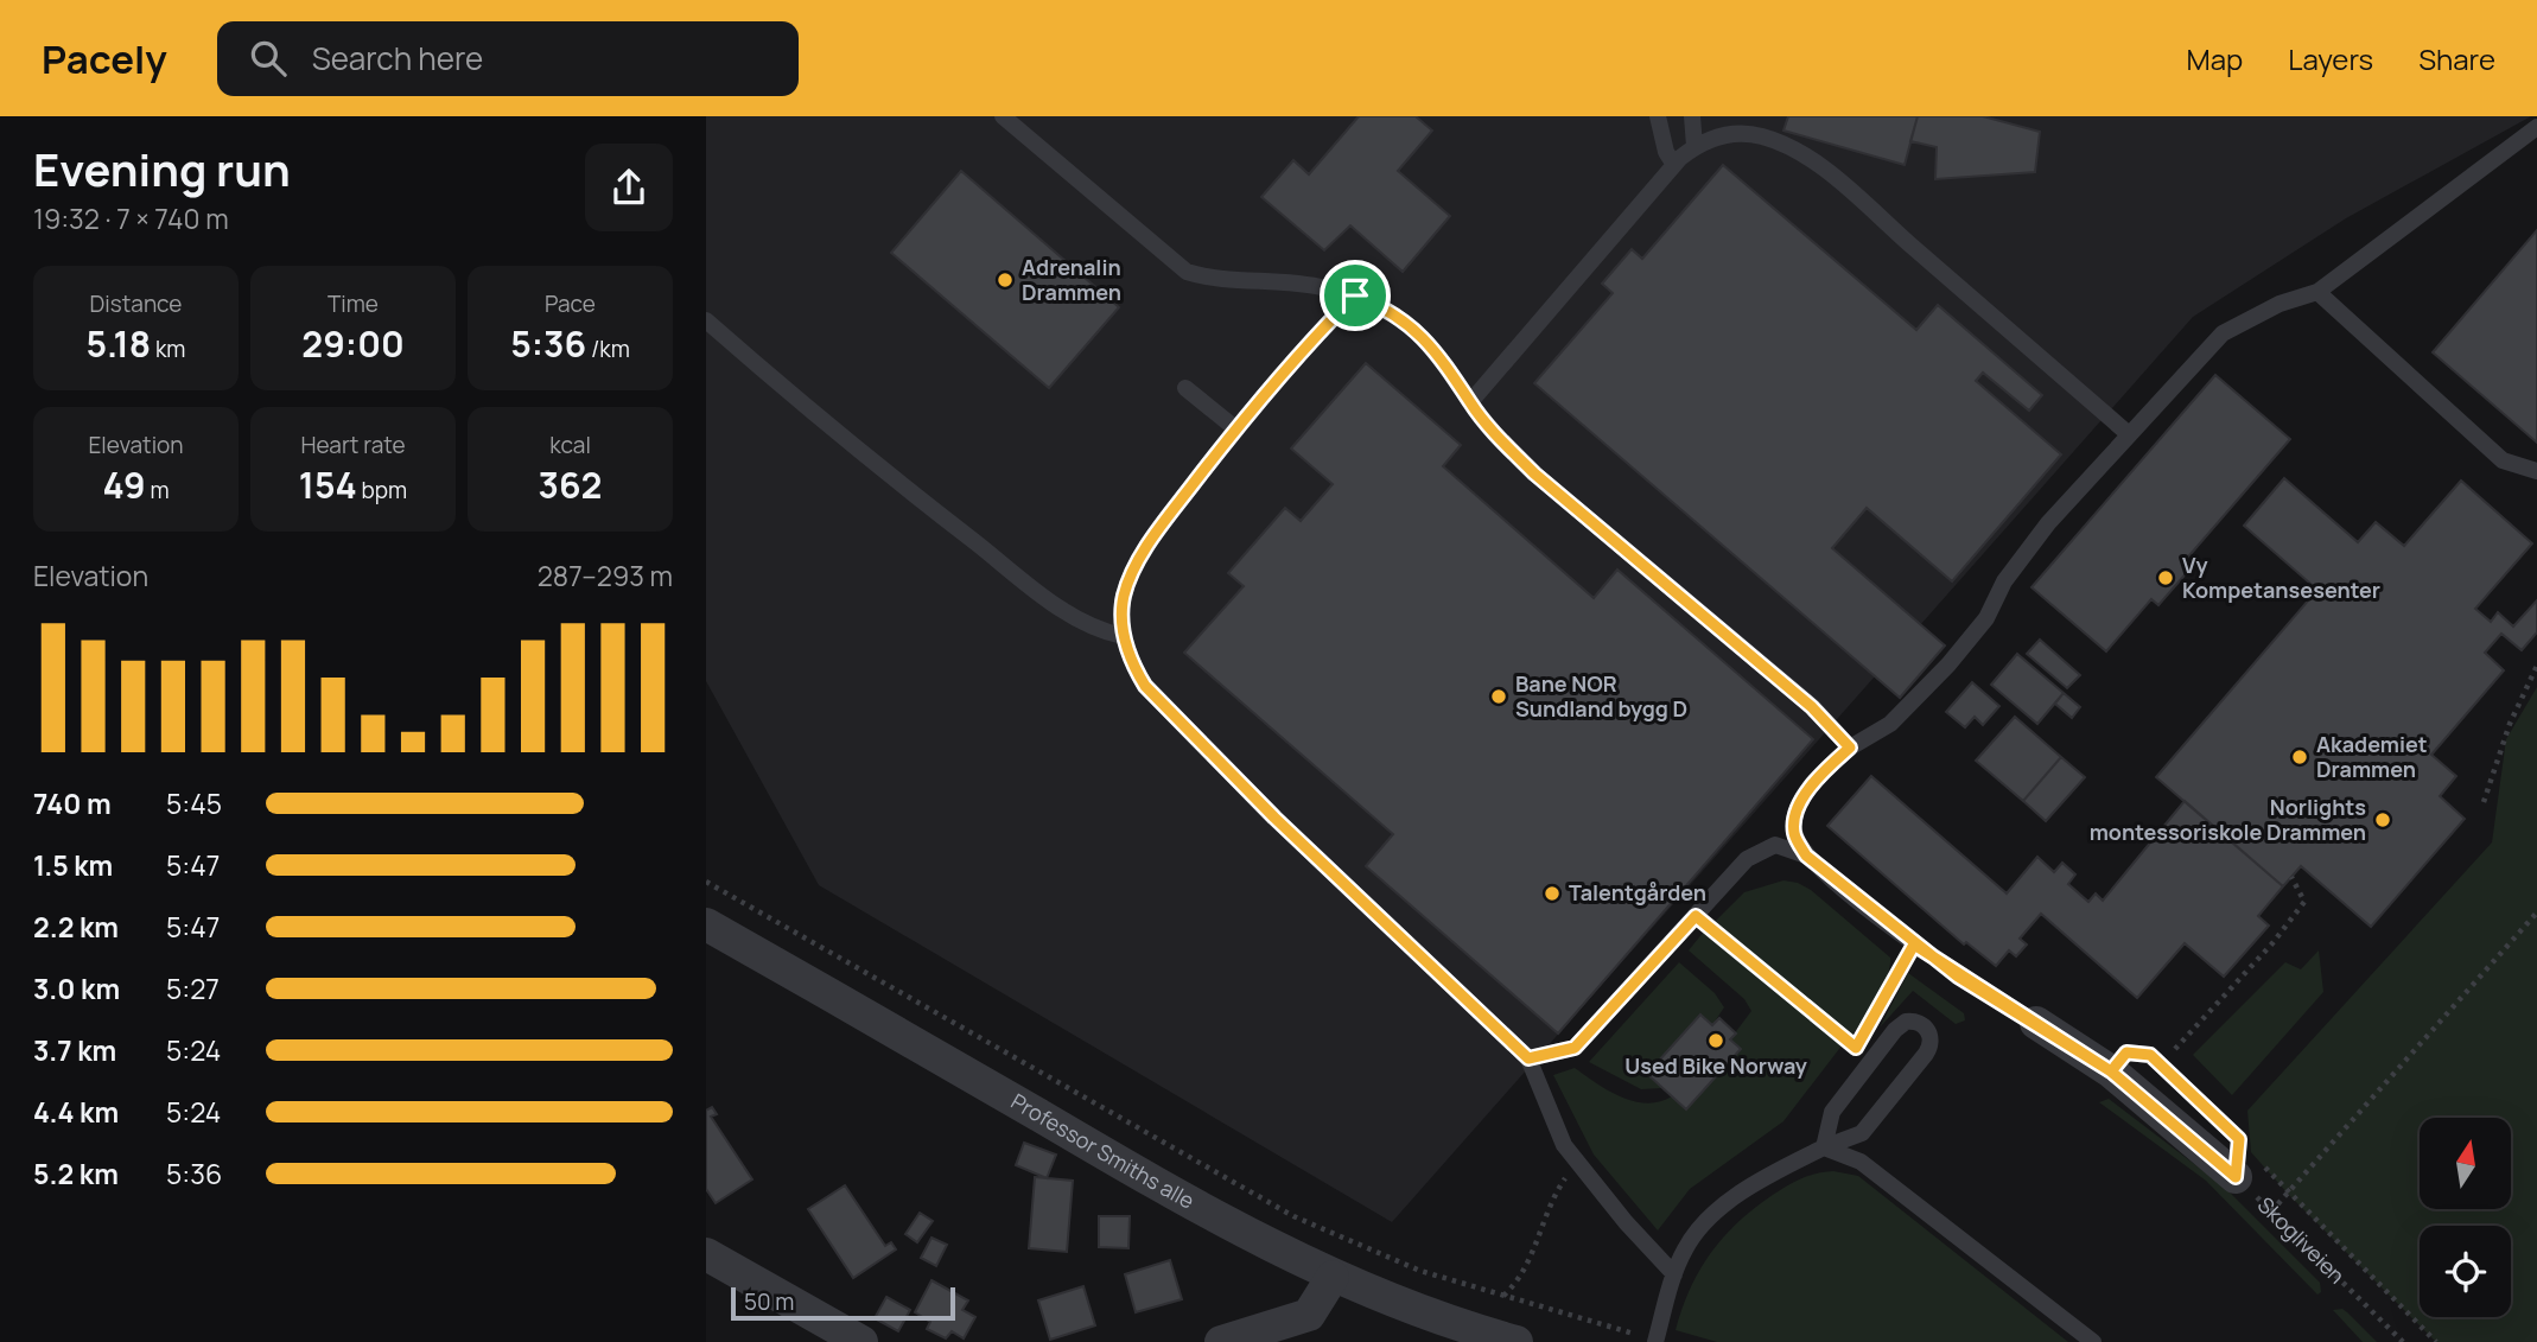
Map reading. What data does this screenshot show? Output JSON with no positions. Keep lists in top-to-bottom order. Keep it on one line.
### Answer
{"streets":{"street":["Professor Smiths alle"],"path":["Skogliveien"]},"places":["Adrenalin Drammen","Vy Kompetansesenter","Bane NOR Sundland bygg D","Akademiet Drammen","Norlights montessoriskole Drammen","Talentgården","Used Bike Norway"],"scale_bar":"50 m","north":"top","page":{"header":"Pacely","search":"Search here","nav":["Map","Layers","Share"],"heading":["Evening run","19:32 · 7 × 740 m"],"stats":[["Distance","5.18 km"],["Time","29:00"],["Pace","5:36 /km"],["Elevation","49 m"],["Heart rate","154 bpm"],["kcal","362"]],"chart":["Elevation","287–293 m"],"list":[{"name":"740 m","note":"5:45"},{"name":"1.5 km","note":"5:47"},{"name":"2.2 km","note":"5:47"},{"name":"3.0 km","note":"5:27"},{"name":"3.7 km","note":"5:24"},{"name":"4.4 km","note":"5:24"},{"name":"5.2 km","note":"5:36"}],"scale":"50 m"}}
